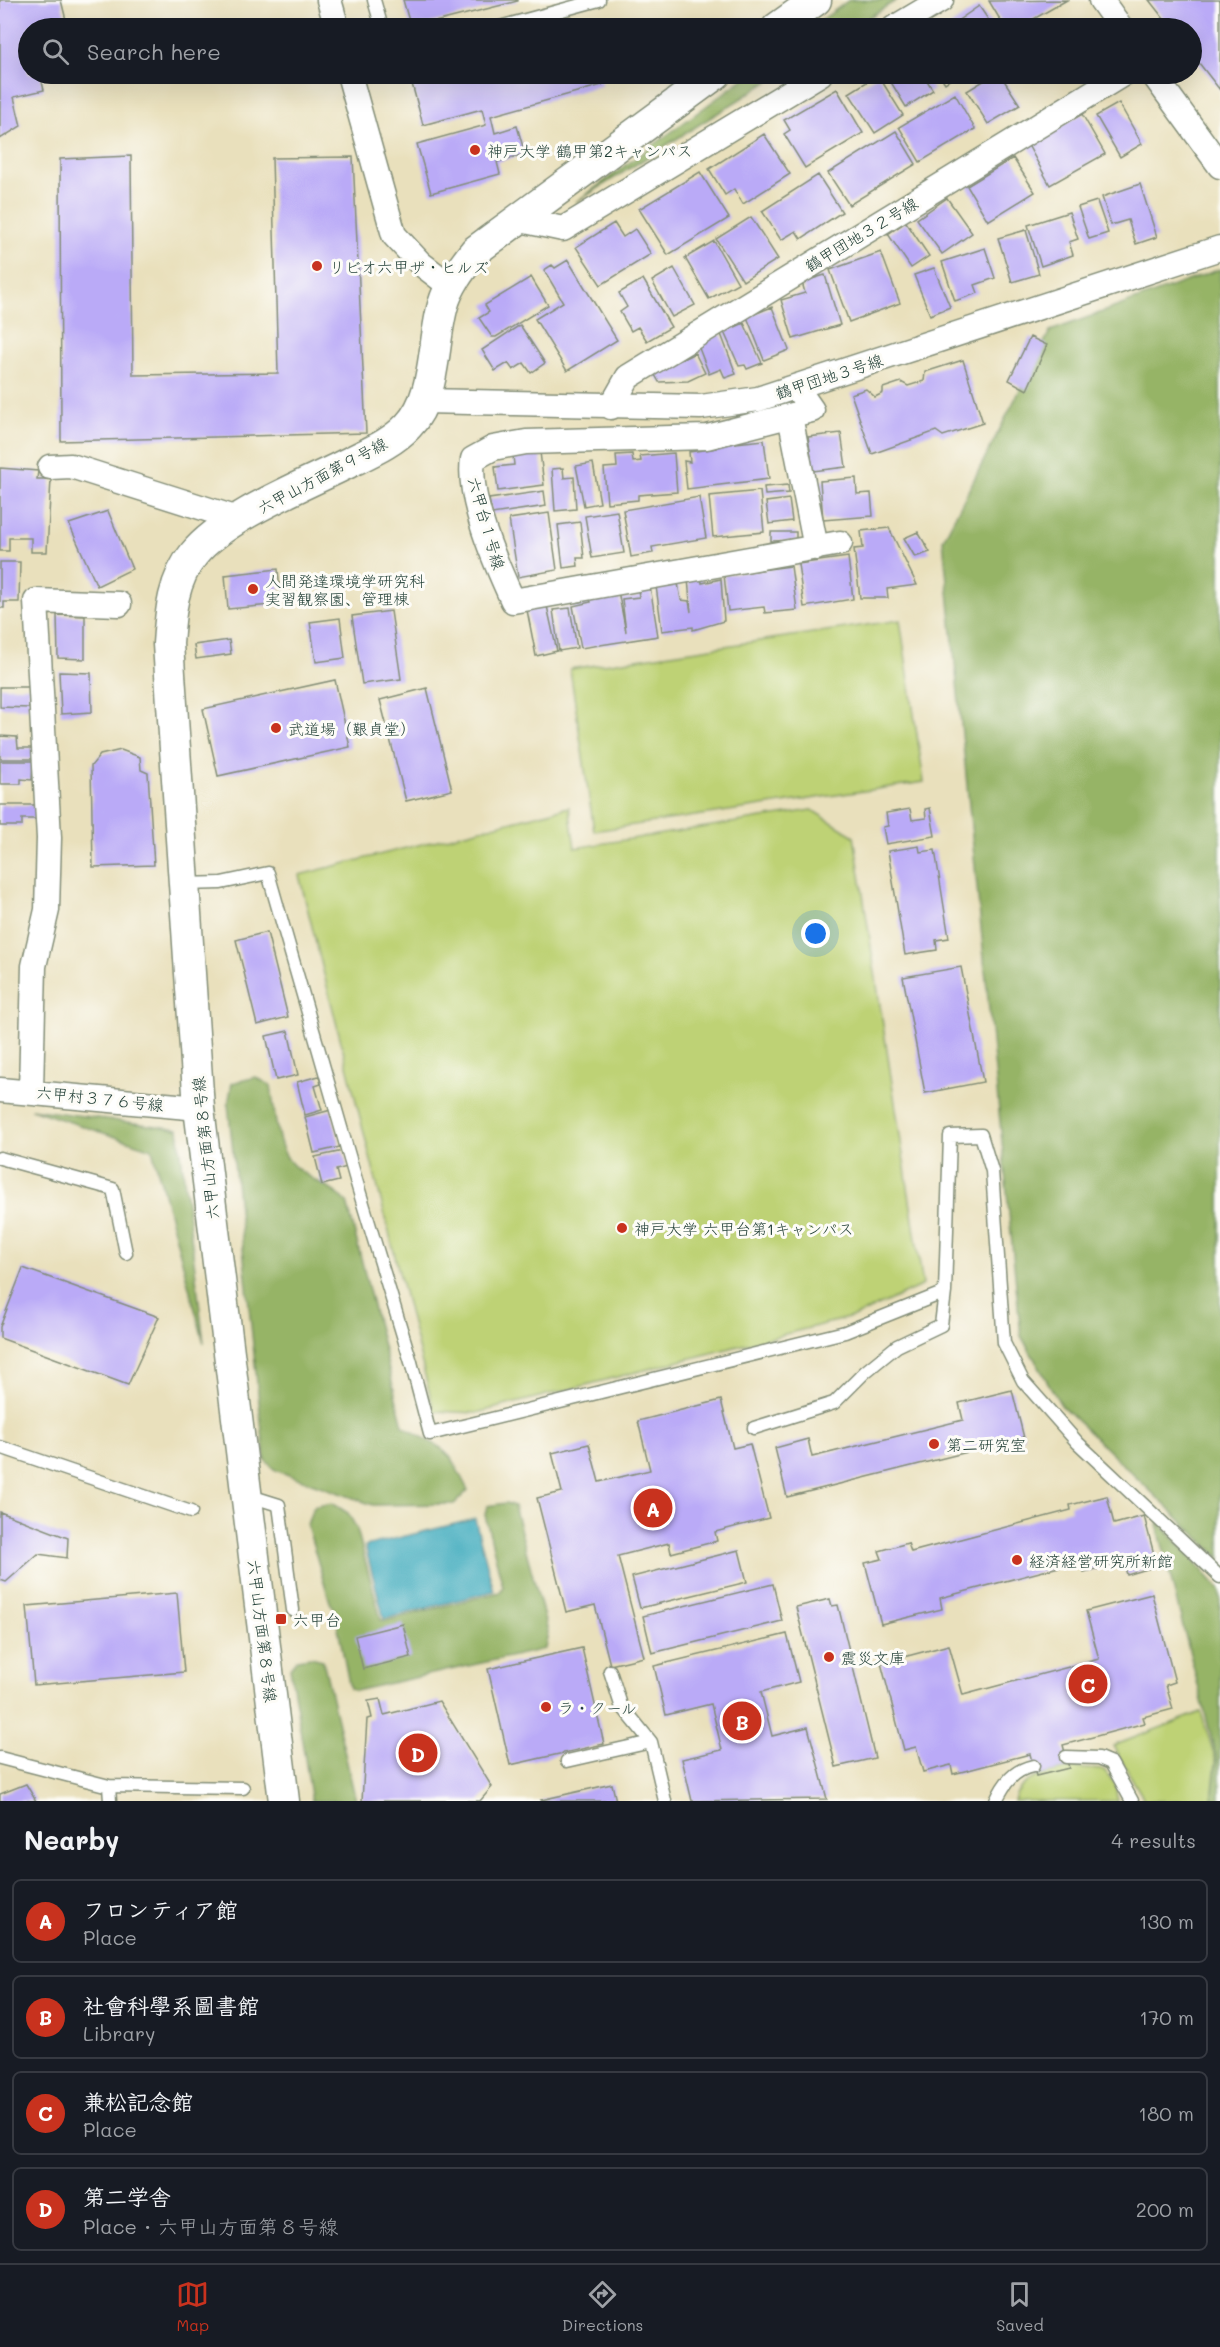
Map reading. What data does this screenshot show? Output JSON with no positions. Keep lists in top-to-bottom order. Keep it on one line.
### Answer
{"streets":{"street":["鶴甲団地３２号線","鶴甲団地３号線","六甲山方面第９号線","六甲台１号線","六甲村３７６号線","六甲山方面第８号線"]},"crossings":[["鶴甲団地３２号線","鶴甲団地３号線"],["鶴甲団地３号線","六甲山方面第９号線"],["鶴甲団地３号線","六甲台１号線"],["六甲山方面第９号線","六甲山方面第８号線"],["六甲村３７６号線","六甲山方面第８号線"]],"places":{"other":["神戸大学 鶴甲第2キャンパス","リビオ六甲ザ・ヒルズ","人間発達環境学研究科 実習観察園、管理棟","武道場（艱貞堂）","神戸大学 六甲台第1キャンパス","第二研究室","経済経営研究所新館","震災文庫","ラ・クール"],"transit":["六甲台"]},"page":{"search":"Search here","pins":["A","C","B","D"],"heading":["Nearby","4 results"],"list":[{"mark":"A","name":"フロンティア館","note":"Place","value":"130 m"},{"mark":"B","name":"社會科學系圖書館","note":"Library","value":"170 m"},{"mark":"C","name":"兼松記念館","note":"Place","value":"180 m"},{"mark":"D","name":"第二学舎","note":"Place · 六甲山方面第８号線","value":"200 m"}],"nav":["Map","Directions","Saved"]}}
